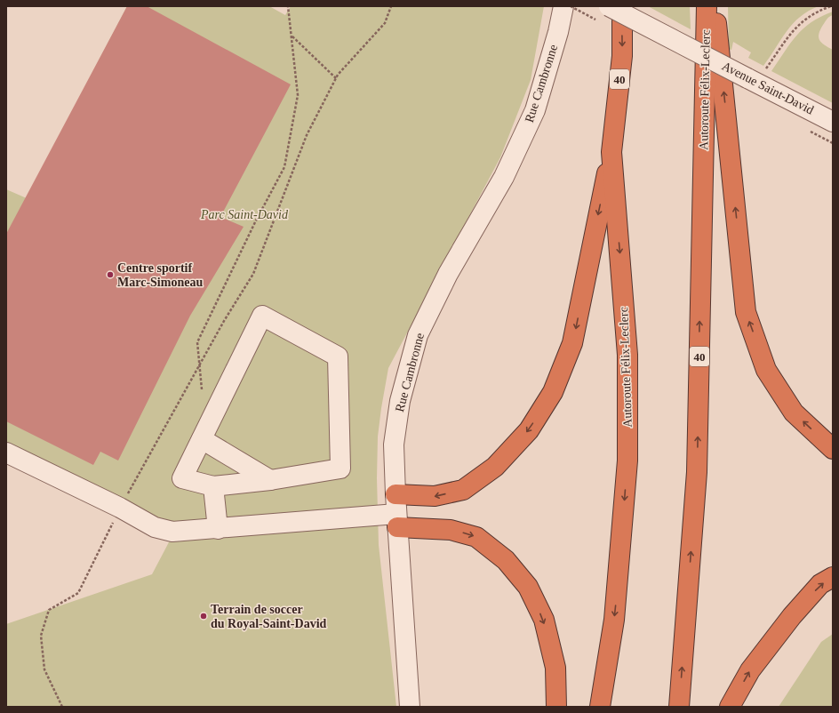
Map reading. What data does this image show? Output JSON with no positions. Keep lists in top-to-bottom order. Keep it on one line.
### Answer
{"streets":{"highway":["40","Autoroute Félix-Leclerc"],"street":["Rue Cambronne","Avenue Saint-David"]},"parks":["Parc Saint-David"],"places":["Centre sportif Marc-Simoneau","Terrain de soccer du Royal-Saint-David"]}
